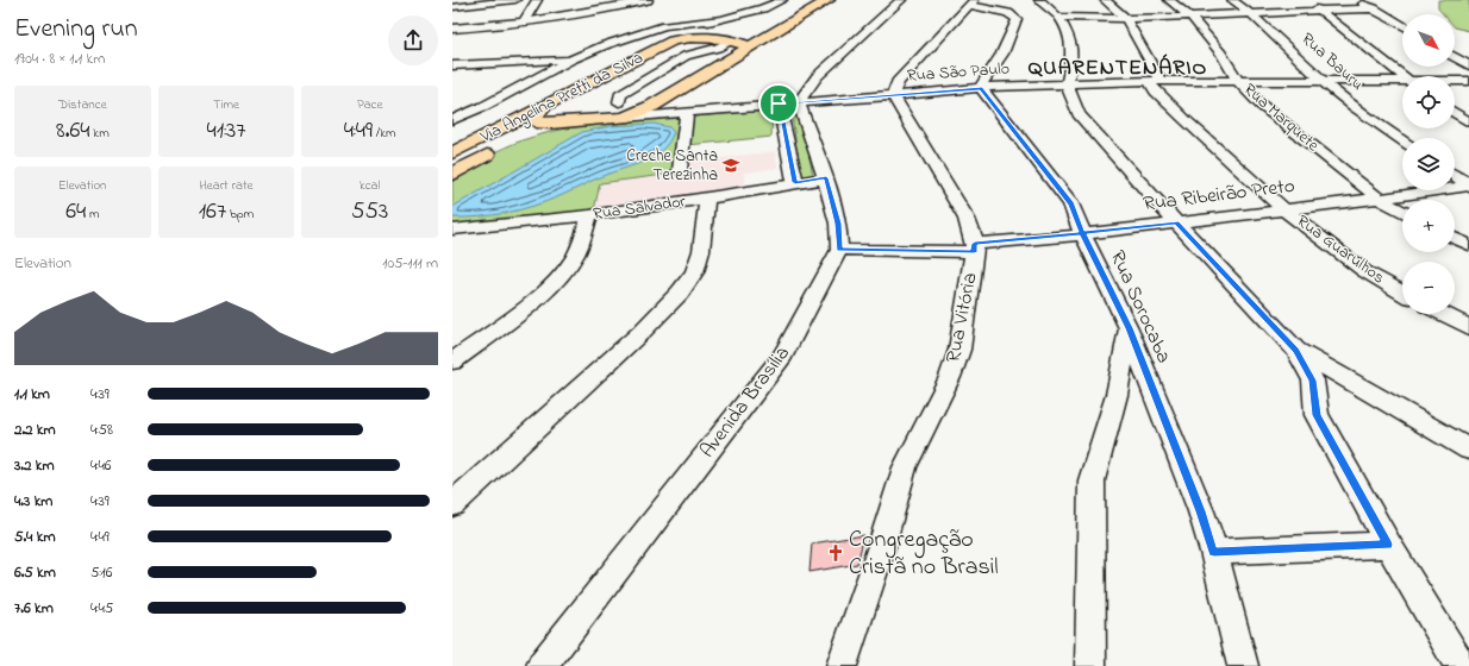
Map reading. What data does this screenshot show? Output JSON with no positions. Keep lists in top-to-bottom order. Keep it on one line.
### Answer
{"streets":{"main road":["Via Angelina Pretti da Silva"],"street":["Rua Bauru","Rua São Paulo","Rua Marquete","Rua Ribeirão Preto","Rua Salvador","Rua Guarulhos","Rua Sorocaba","Rua Vitória","Avenida Brasília"]},"crossings":[["Rua Bauru","Rua São Paulo"],["Rua São Paulo","Rua Marquete"],["Rua São Paulo","Rua Guarulhos"],["Rua São Paulo","Rua Sorocaba"],["Rua São Paulo","Rua Vitória"],["Rua Marquete","Rua Ribeirão Preto"],["Rua Ribeirão Preto","Rua Guarulhos"],["Rua Ribeirão Preto","Rua Sorocaba"],["Rua Ribeirão Preto","Rua Vitória"],["Rua Ribeirão Preto","Avenida Brasília"]],"districts":["QUARENTENÁRIO"],"places":{"school or university":["Creche Santa Terezinha"],"church":["Congregação Cristã no Brasil"]},"north":"bottom right","page":{"heading":["Evening run","19:04 · 8 × 1.1 km"],"map_buttons":["+","−"],"stats":[["Distance","8.64 km"],["Time","41:37"],["Pace","4:49 /km"],["Elevation","64 m"],["Heart rate","167 bpm"],["kcal","553"]],"chart":["Elevation","105–111 m"],"list":[{"name":"1.1 km","note":"4:39"},{"name":"2.2 km","note":"4:58"},{"name":"3.2 km","note":"4:46"},{"name":"4.3 km","note":"4:39"},{"name":"5.4 km","note":"4:49"},{"name":"6.5 km","note":"5:16"},{"name":"7.6 km","note":"4:45"}]}}
